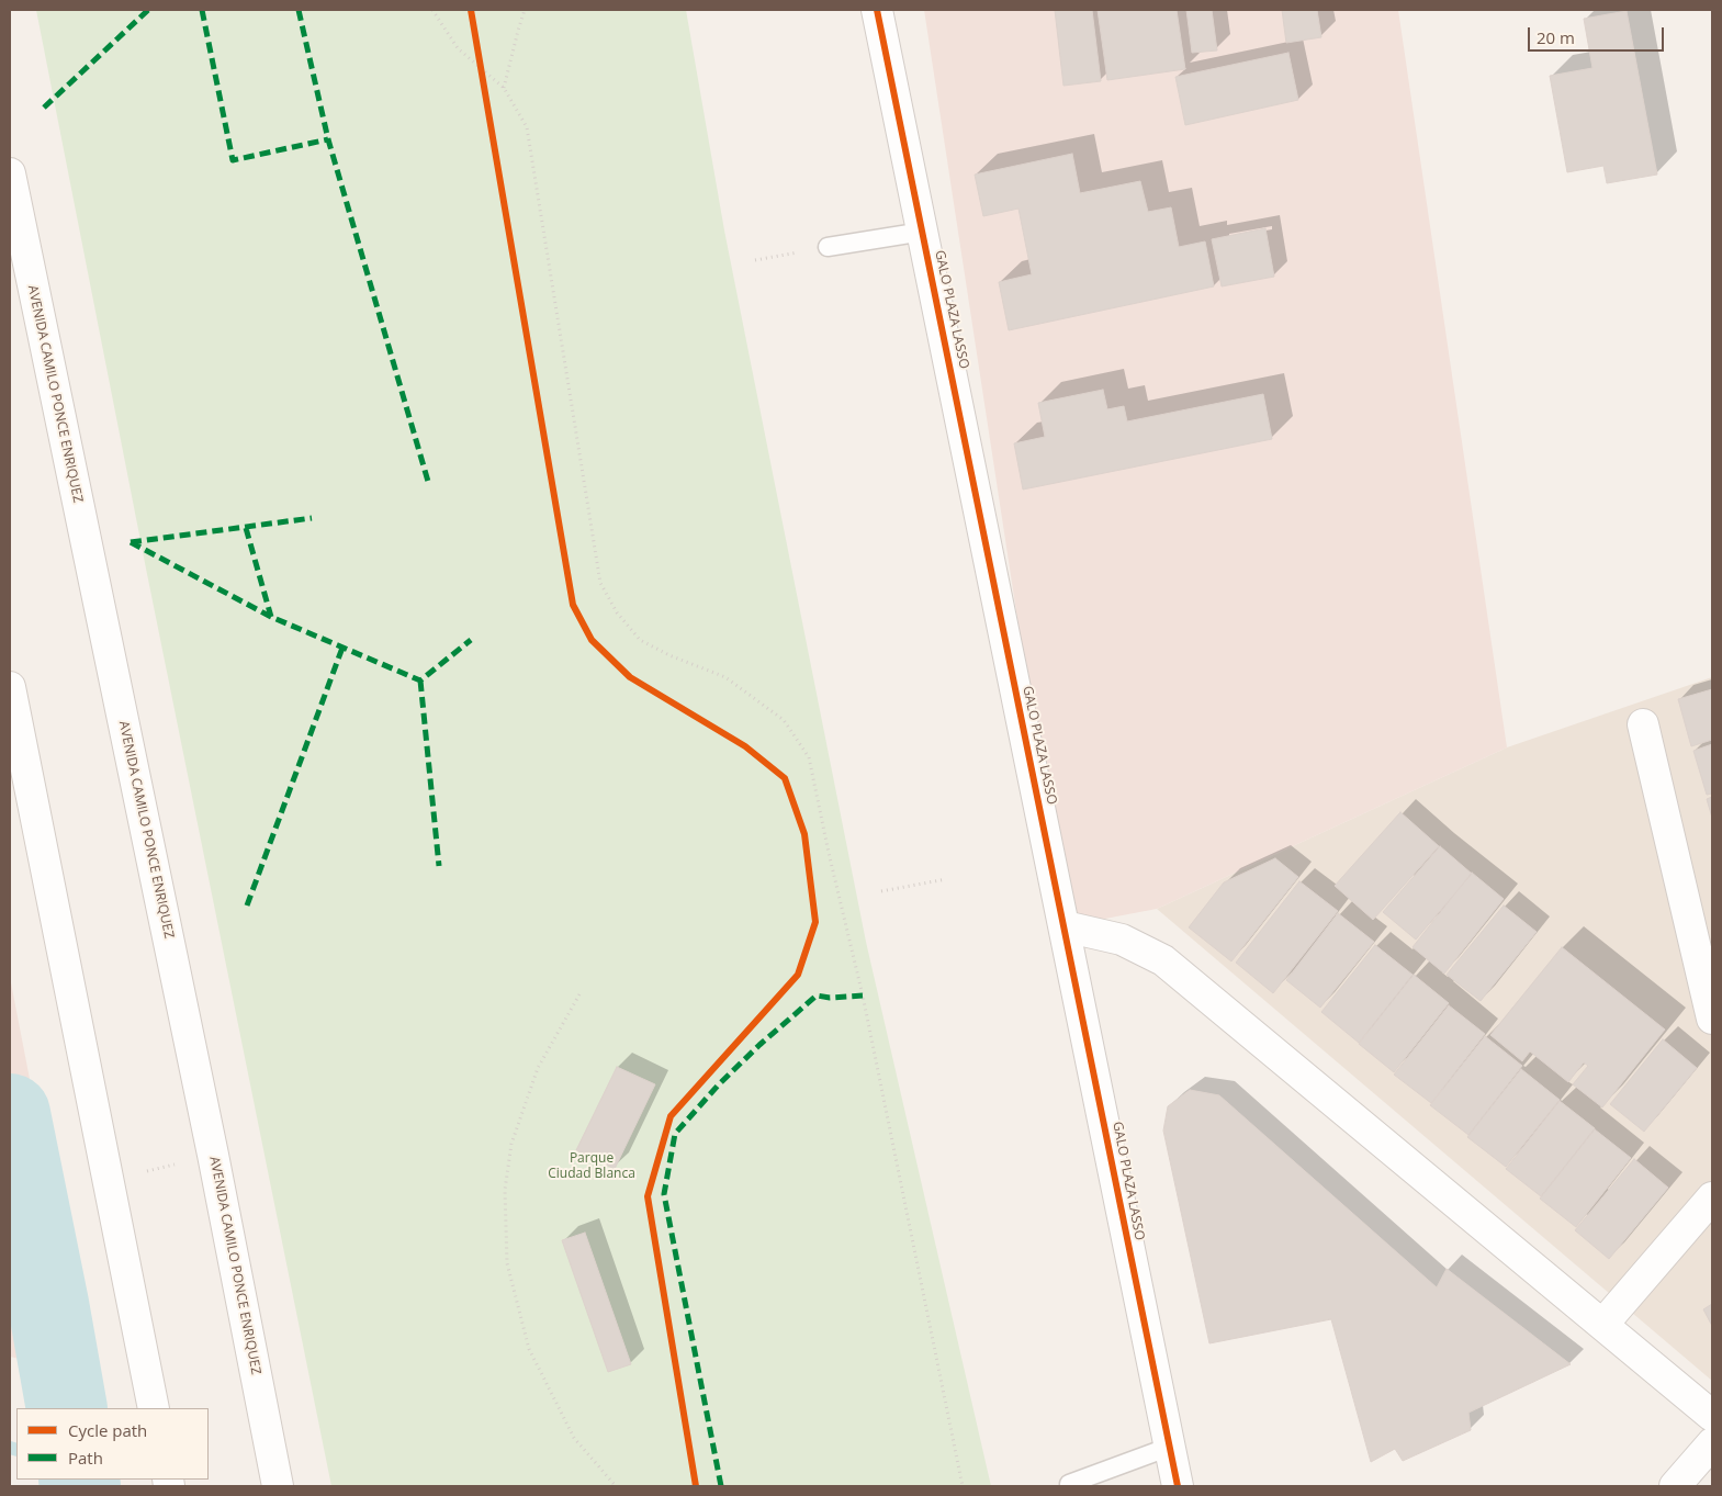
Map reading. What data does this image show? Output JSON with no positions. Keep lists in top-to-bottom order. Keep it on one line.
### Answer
{"streets":{"street":["GALO PLAZA LASSO","AVENIDA CAMILO PONCE ENRIQUEZ"]},"parks":["Parque Ciudad Blanca"],"legend":["Cycle path","Path"],"scale_bar":"20 m"}
